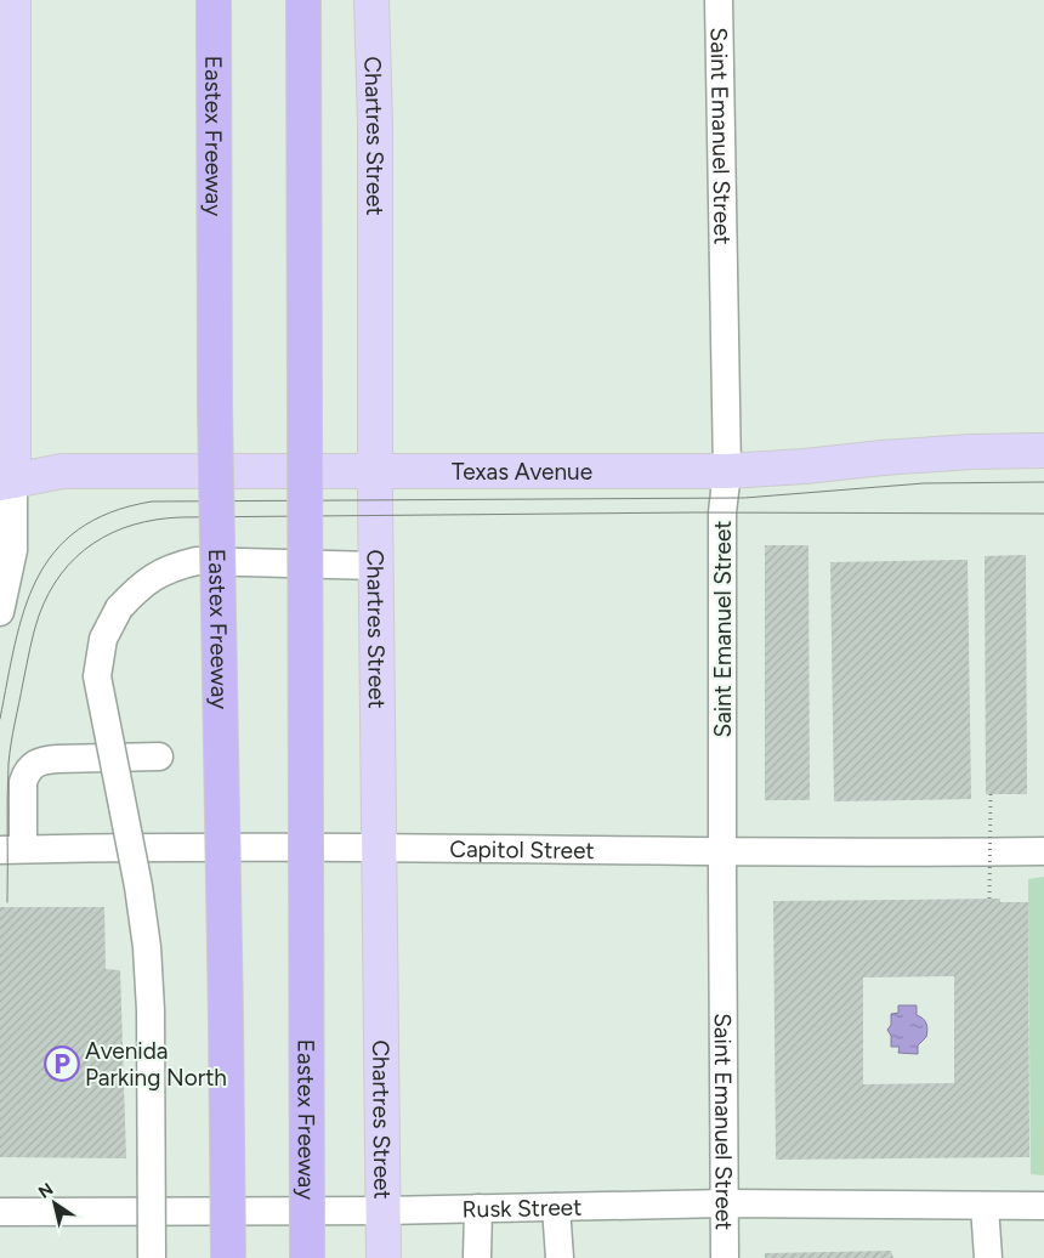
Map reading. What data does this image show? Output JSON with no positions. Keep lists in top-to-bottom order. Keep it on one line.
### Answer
{"streets":{"highway":["Eastex Freeway"],"main road":["Chartres Street","Texas Avenue"],"street":["Saint Emanuel Street","Capitol Street","Rusk Street"]},"crossings":[["Chartres Street","Texas Avenue"],["Chartres Street","Capitol Street"],["Chartres Street","Rusk Street"],["Saint Emanuel Street","Texas Avenue"],["Saint Emanuel Street","Capitol Street"],["Saint Emanuel Street","Rusk Street"]],"places":{"parking":["Avenida Parking North"]},"north":"top left"}
